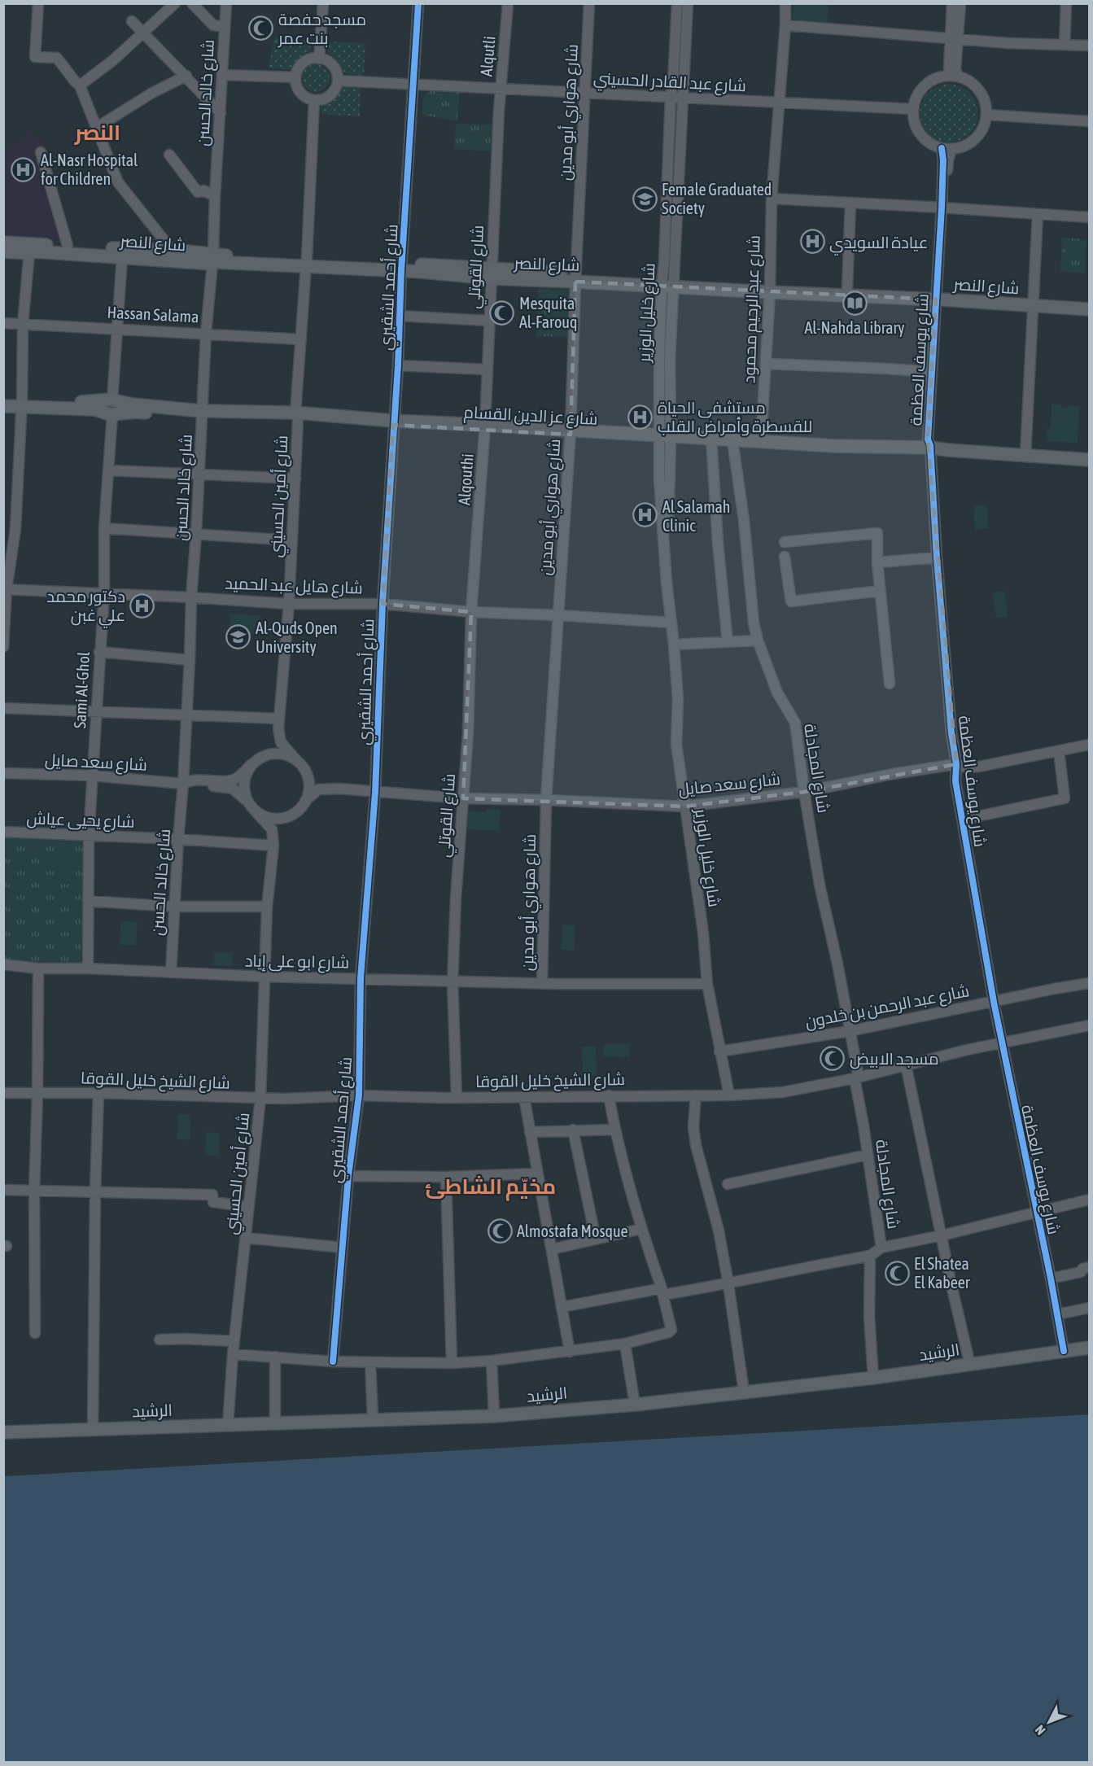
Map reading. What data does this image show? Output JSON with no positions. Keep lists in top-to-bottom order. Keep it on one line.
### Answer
{"streets":{"main road":["شارع النصر","شارع عز الدين القسام","الرشيد"],"street":["Alqutli","شارع عبد القادر الحسيني","شارع خالد الحسن","شارع هواري أبو مدين","شارع القوتلي","شارع أحمد الشقيري","شارع عبد الرحيم محمود","شارع خليل الوزير","Hassan Salama","شارع يوسف العظمة","Alqouthi","شارع أمين الحسيني","شارع هايل عبد الحميد","Sami Al-Ghol","شارع سعد صايل","شارع المجادلة","شارع يحيى عياش","شارع ابو على إياد","شارع عبد الرحمن بن خلدون","شارع الشيخ خليل القوقا"]},"crossings":[["Alqutli","شارع عبد القادر الحسيني"],["Alqutli","شارع القوتلي"],["شارع عبد القادر الحسيني","شارع هواري أبو مدين"],["شارع عبد القادر الحسيني","شارع أحمد الشقيري"],["شارع عبد القادر الحسيني","شارع عبد الرحيم محمود"],["شارع عبد القادر الحسيني","شارع خليل الوزير"],["شارع عبد القادر الحسيني","شارع يوسف العظمة"],["شارع عبد القادر الحسيني","شارع أمين الحسيني"],["شارع خالد الحسن","شارع النصر"],["شارع خالد الحسن","Hassan Salama"],["شارع خالد الحسن","شارع عز الدين القسام"],["شارع خالد الحسن","شارع هايل عبد الحميد"],["شارع خالد الحسن","شارع سعد صايل"],["شارع خالد الحسن","شارع يحيى عياش"],["شارع خالد الحسن","شارع ابو على إياد"],["شارع هواري أبو مدين","شارع النصر"],["شارع هواري أبو مدين","شارع عز الدين القسام"],["شارع هواري أبو مدين","شارع هايل عبد الحميد"],["شارع هواري أبو مدين","شارع سعد صايل"],["شارع هواري أبو مدين","شارع ابو على إياد"],["شارع النصر","شارع القوتلي"],["شارع النصر","شارع أحمد الشقيري"],["شارع النصر","شارع عبد الرحيم محمود"],["شارع النصر","شارع خليل الوزير"],["شارع النصر","شارع يوسف العظمة"],["شارع النصر","شارع أمين الحسيني"],["شارع القوتلي","شارع عز الدين القسام"],["شارع القوتلي","Alqouthi"],["شارع القوتلي","شارع هايل عبد الحميد"],["شارع القوتلي","شارع سعد صايل"],["شارع القوتلي","شارع ابو على إياد"],["شارع القوتلي","شارع الشيخ خليل القوقا"],["شارع أحمد الشقيري","شارع عز الدين القسام"],["شارع أحمد الشقيري","شارع هايل عبد الحميد"],["شارع أحمد الشقيري","شارع سعد صايل"],["شارع أحمد الشقيري","شارع ابو على إياد"],["شارع أحمد الشقيري","شارع الشيخ خليل القوقا"],["شارع عبد الرحيم محمود","شارع عز الدين القسام"],["شارع خليل الوزير","شارع عز الدين القسام"],["شارع خليل الوزير","شارع هايل عبد الحميد"],["شارع خليل الوزير","شارع سعد صايل"],["شارع خليل الوزير","شارع ابو على إياد"],["شارع خليل الوزير","شارع عبد الرحمن بن خلدون"],["شارع خليل الوزير","شارع الشيخ خليل القوقا"],["Hassan Salama","شارع أمين الحسيني"],["شارع يوسف العظمة","شارع عز الدين القسام"],["شارع يوسف العظمة","شارع سعد صايل"],["شارع يوسف العظمة","شارع عبد الرحمن بن خلدون"],["شارع يوسف العظمة","شارع الشيخ خليل القوقا"],["شارع يوسف العظمة","الرشيد"],["شارع عز الدين القسام","Alqouthi"],["شارع عز الدين القسام","شارع أمين الحسيني"],["شارع عز الدين القسام","Sami Al-Ghol"],["شارع عز الدين القسام","شارع المجادلة"],["شارع أمين الحسيني","شارع هايل عبد الحميد"],["شارع أمين الحسيني","شارع سعد صايل"],["شارع أمين الحسيني","شارع يحيى عياش"],["شارع أمين الحسيني","شارع ابو على إياد"],["شارع أمين الحسيني","شارع الشيخ خليل القوقا"],["شارع أمين الحسيني","الرشيد"],["شارع هايل عبد الحميد","Sami Al-Ghol"],["Sami Al-Ghol","شارع سعد صايل"],["Sami Al-Ghol","شارع يحيى عياش"],["Sami Al-Ghol","شارع ابو على إياد"],["شارع سعد صايل","شارع المجادلة"],["شارع المجادلة","شارع عبد الرحمن بن خلدون"],["شارع المجادلة","شارع الشيخ خليل القوقا"]],"districts":["النصر","مخيّم الشاطئ"],"places":{"mosque":["مسجد حفصة بنت عمر","Mesquita Al-Farouq","مسجد الابيض","Almostafa Mosque","El Shatea El Kabeer"],"hospital":["Al-Nasr Hospital for Children","عيادة السويدي","مستشفى الحياة للقسطرة وأمراض القلب","Al Salamah Clinic","دكتور محمد علي غبن"],"school or university":["Female Graduated Society","Al-Quds Open University"],"library":["Al-Nahda Library"]},"north":"bottom left"}
